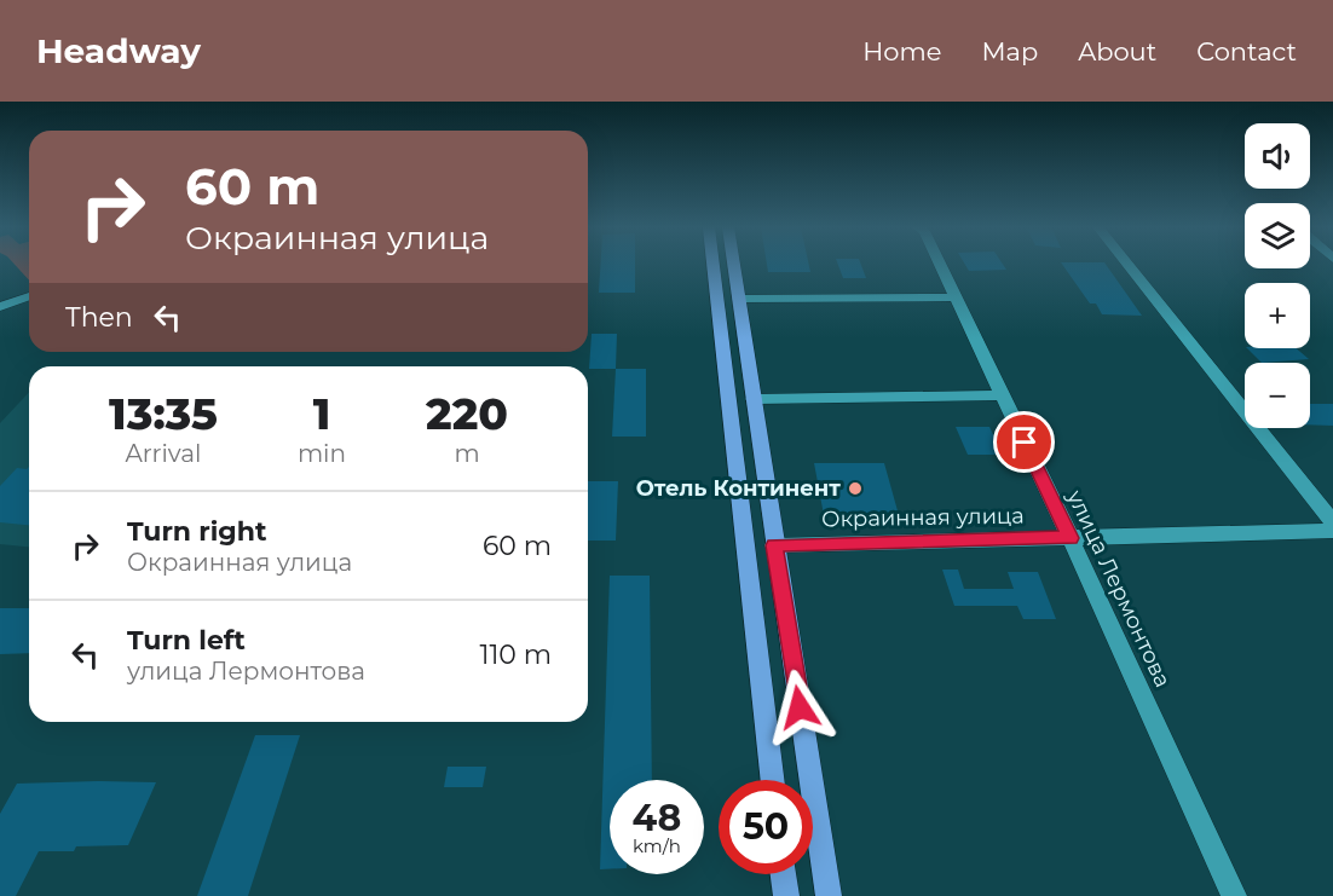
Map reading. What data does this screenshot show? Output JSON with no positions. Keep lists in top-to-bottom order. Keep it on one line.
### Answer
{"streets":{"street":["Окраинная улица","улица Лермонтова"]},"crossings":[["Окраинная улица","улица Лермонтова"]],"places":["Отель Континент"],"page":{"header":"Headway","nav":["Home","Map","About","Contact"],"map_buttons":["+","−"],"turn":["60 m","Окраинная улица"],"then":"Then","eta":["13:35","Arrival","1","min","220","m"],"list":[{"name":"Turn right","note":"Окраинная улица","value":"60 m"},{"name":"Turn left","note":"улица Лермонтова","value":"110 m"}],"speed":"48 km/h","limit":"50"}}
